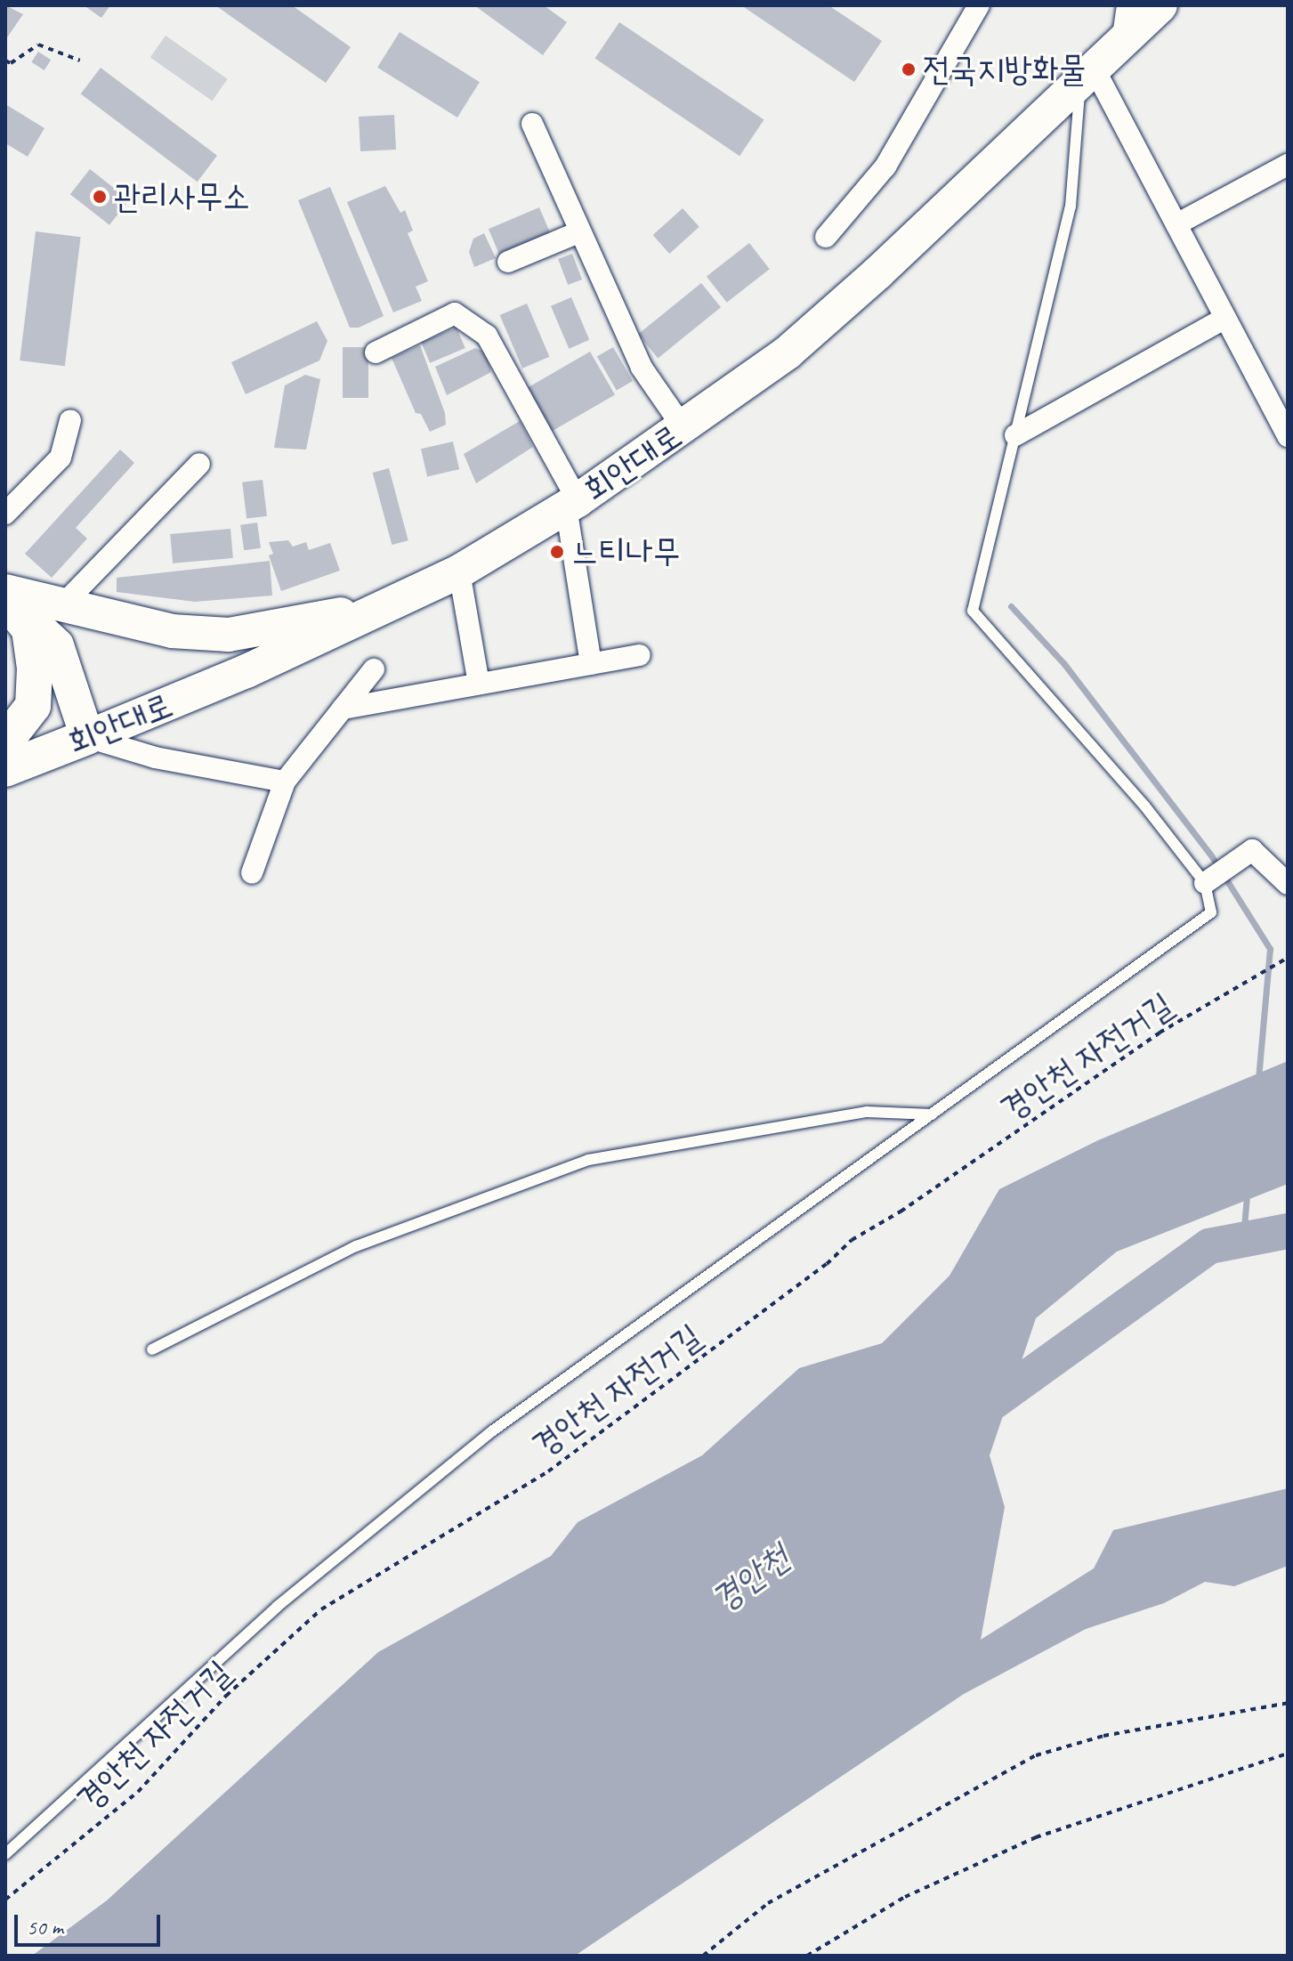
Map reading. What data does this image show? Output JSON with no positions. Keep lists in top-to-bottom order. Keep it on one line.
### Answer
{"streets":{"highway":["회안대로"],"path":["경안천 자전거길"]},"water":["경안천"],"places":["전국지방화물","관리사무소","느티나무"],"scale_bar":"50 m"}
